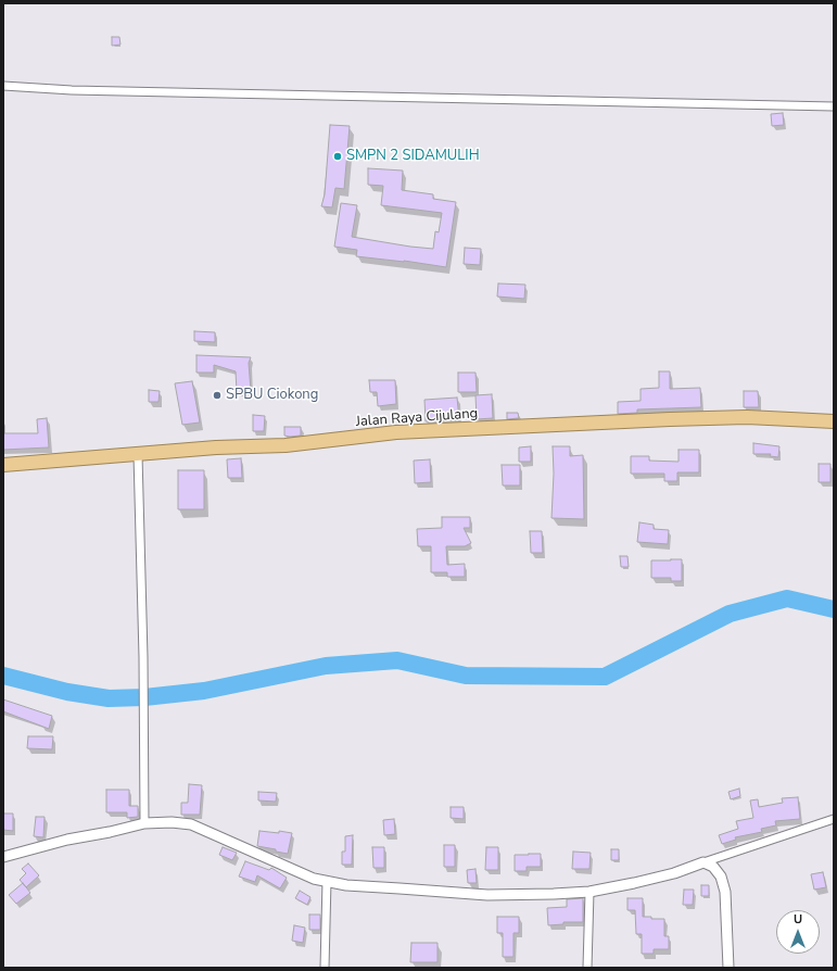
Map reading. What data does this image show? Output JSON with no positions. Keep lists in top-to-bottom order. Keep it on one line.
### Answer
{"streets":{"highway":["Jalan Raya Cijulang"]},"places":["SMPN 2 SIDAMULIH","SPBU Ciokong"],"north":"top"}
